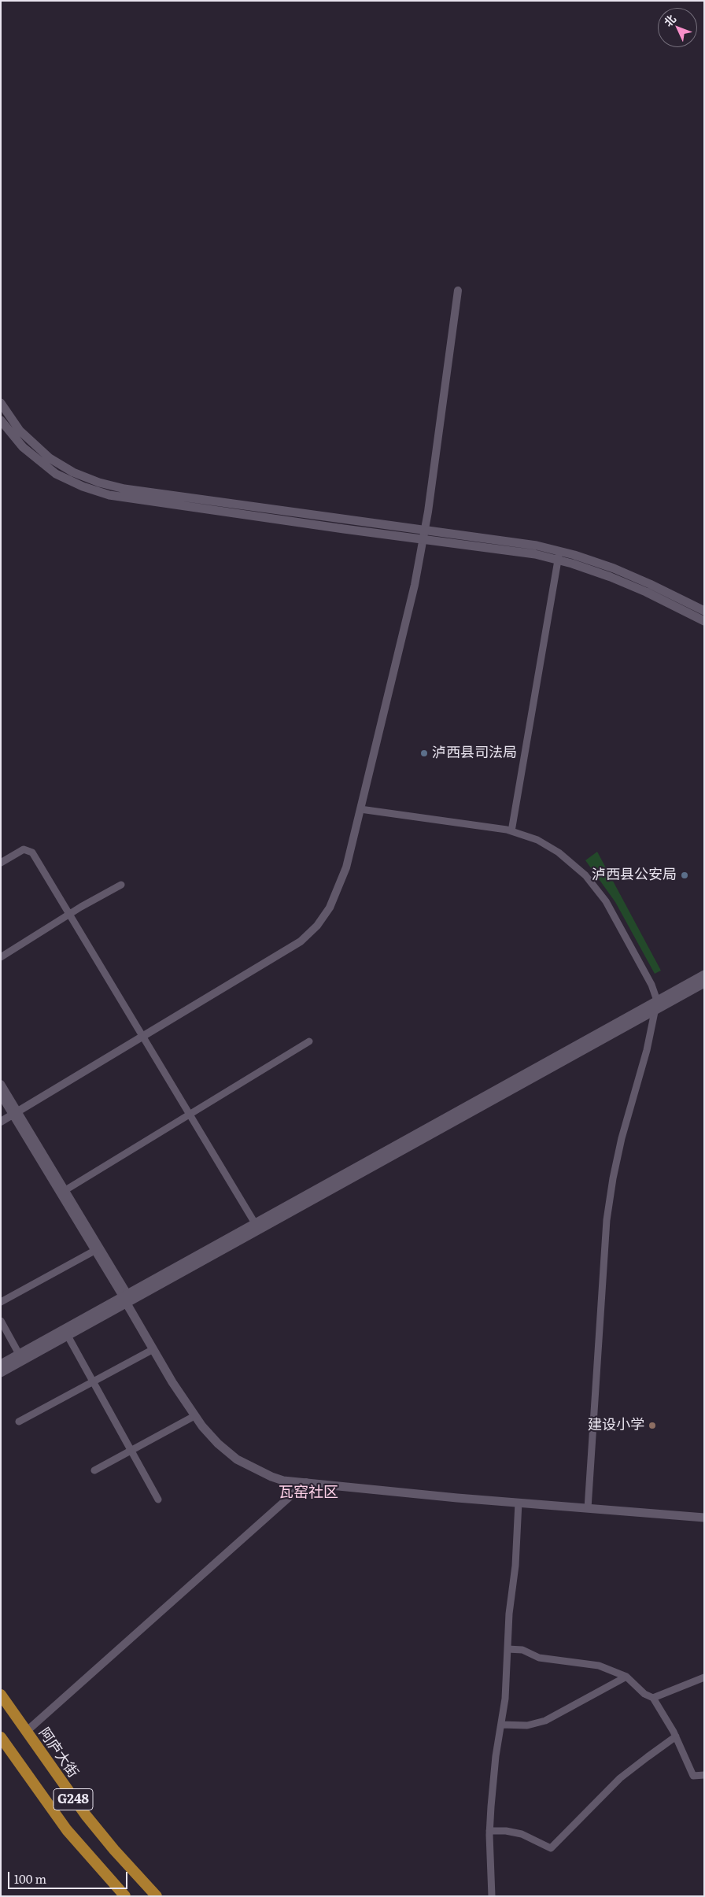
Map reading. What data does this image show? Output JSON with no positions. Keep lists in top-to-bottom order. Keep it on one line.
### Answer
{"streets":{"highway":["阿庐大街","G248"]},"districts":["瓦窑社区"],"places":["泸西县司法局","泸西县公安局","建设小学"],"scale_bar":"100 m","north":"top left"}
